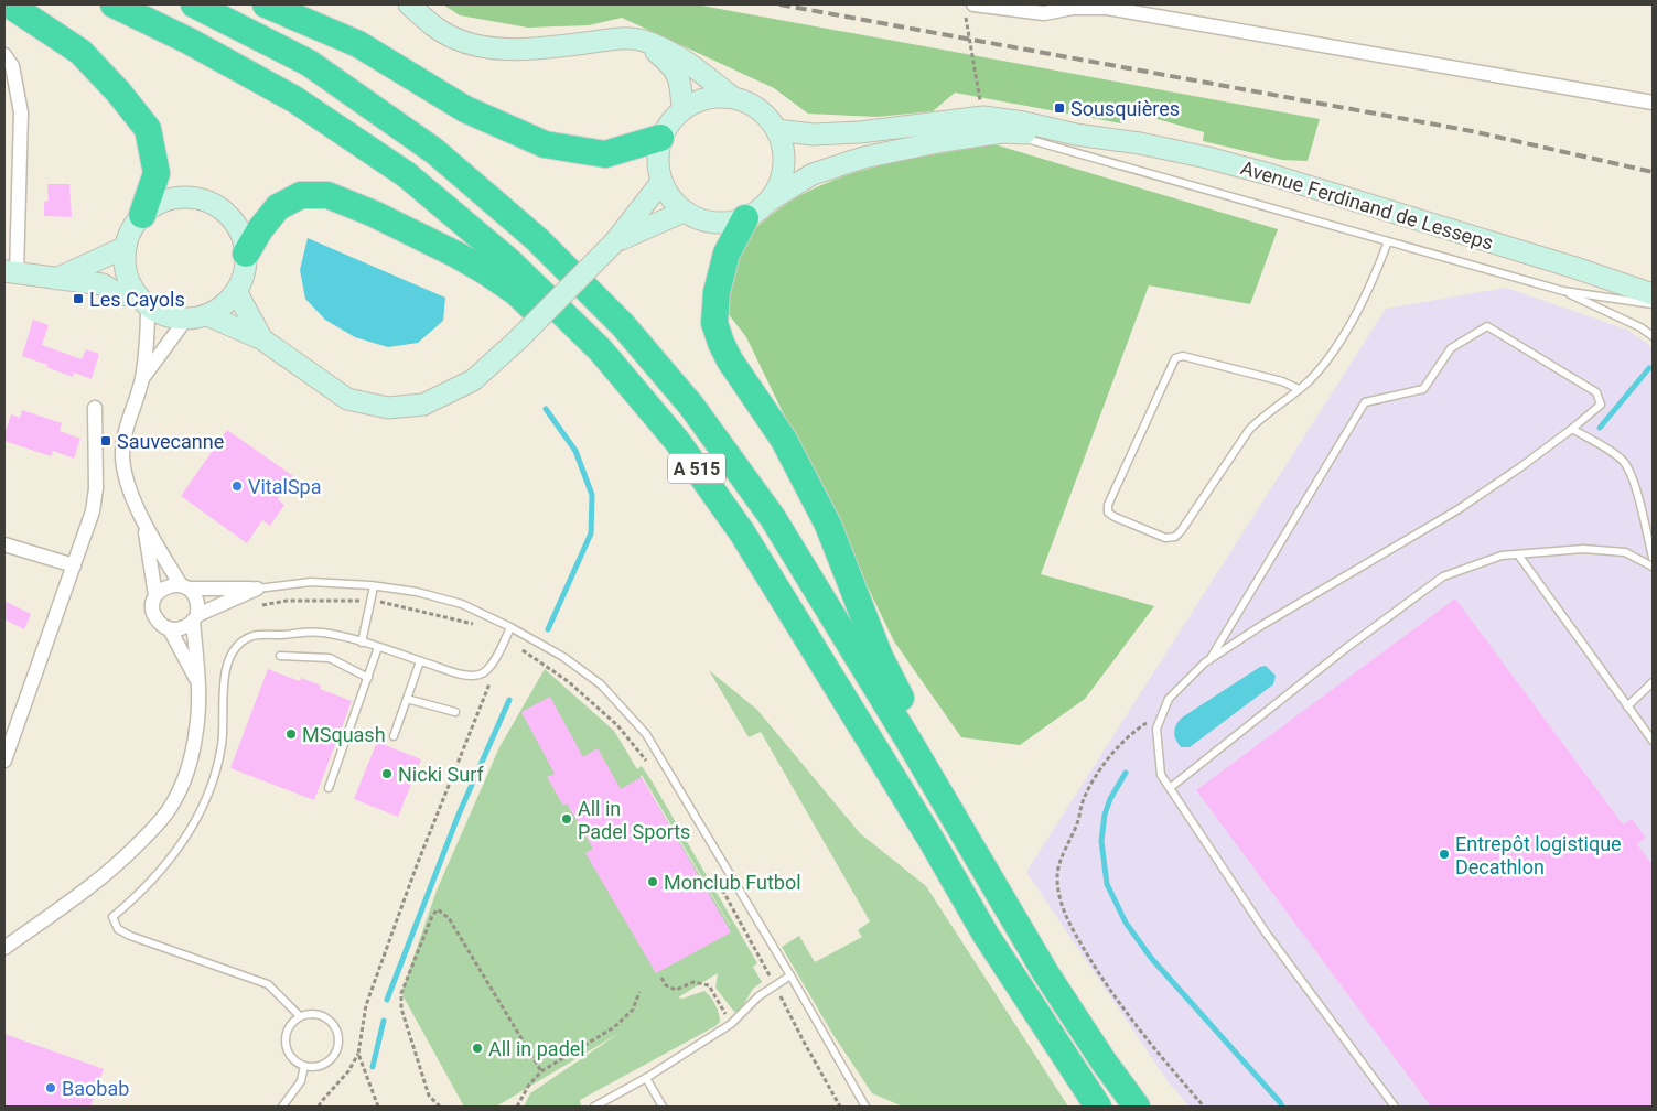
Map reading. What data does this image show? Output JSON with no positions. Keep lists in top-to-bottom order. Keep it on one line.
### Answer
{"streets":{"highway":["A 515"],"main road":["Avenue Ferdinand de Lesseps"]},"places":{"transit":["Sousquières","Les Cayols","Sauvecanne"],"other":["VitalSpa","MSquash","Nicki Surf","All in Padel Sports","Entrepôt logistique Decathlon","Monclub Futbol","All in padel","Baobab"]}}
